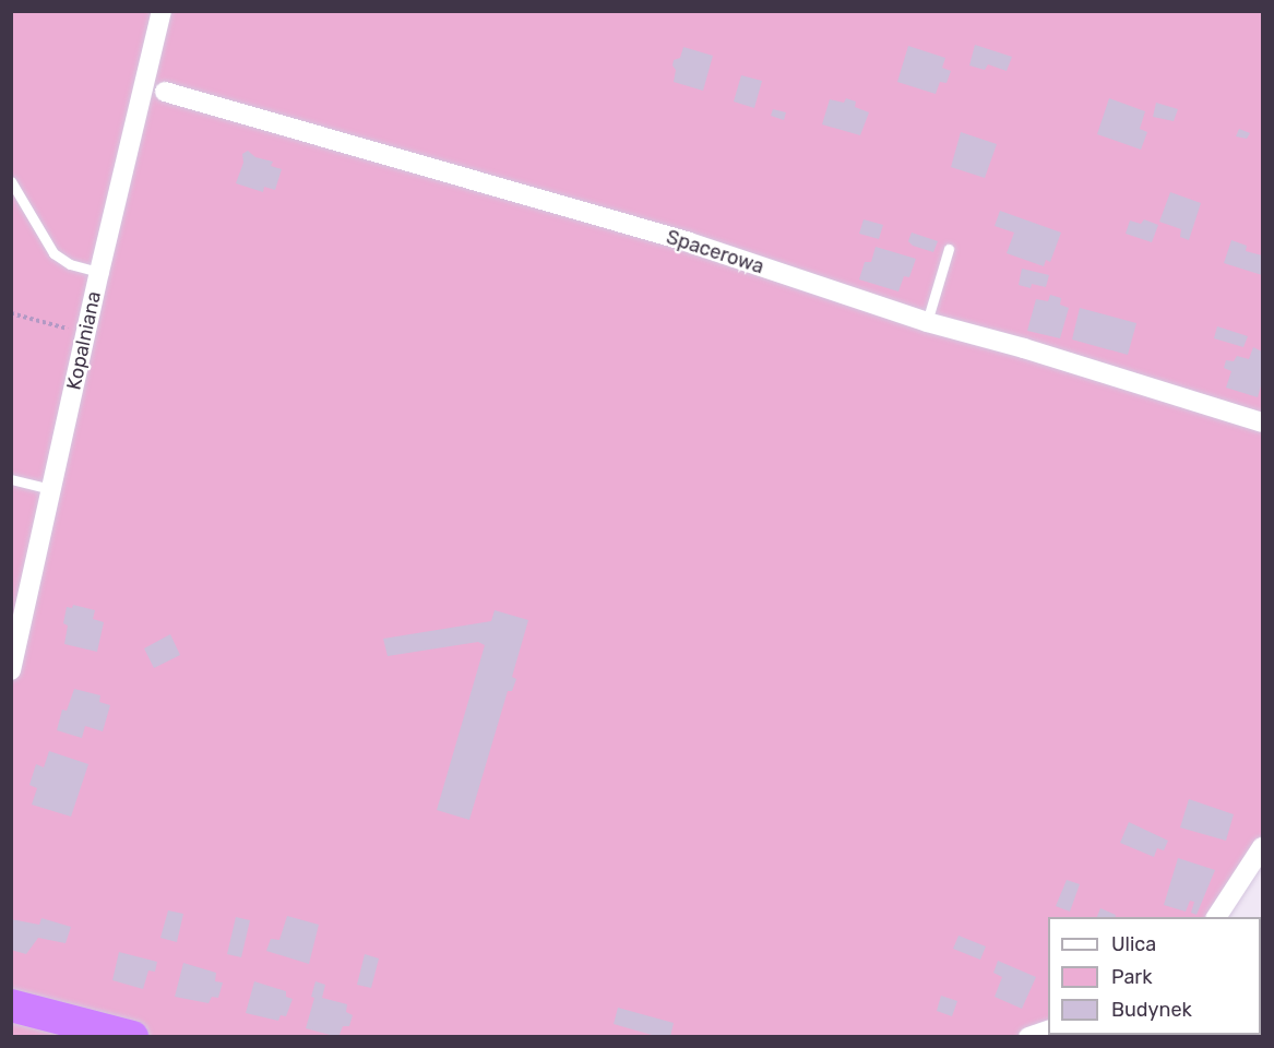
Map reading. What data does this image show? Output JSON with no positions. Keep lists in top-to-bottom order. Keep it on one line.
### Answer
{"streets":{"street":["Spacerowa","Kopalniana"]},"legend":["Ulica","Park","Budynek"]}
